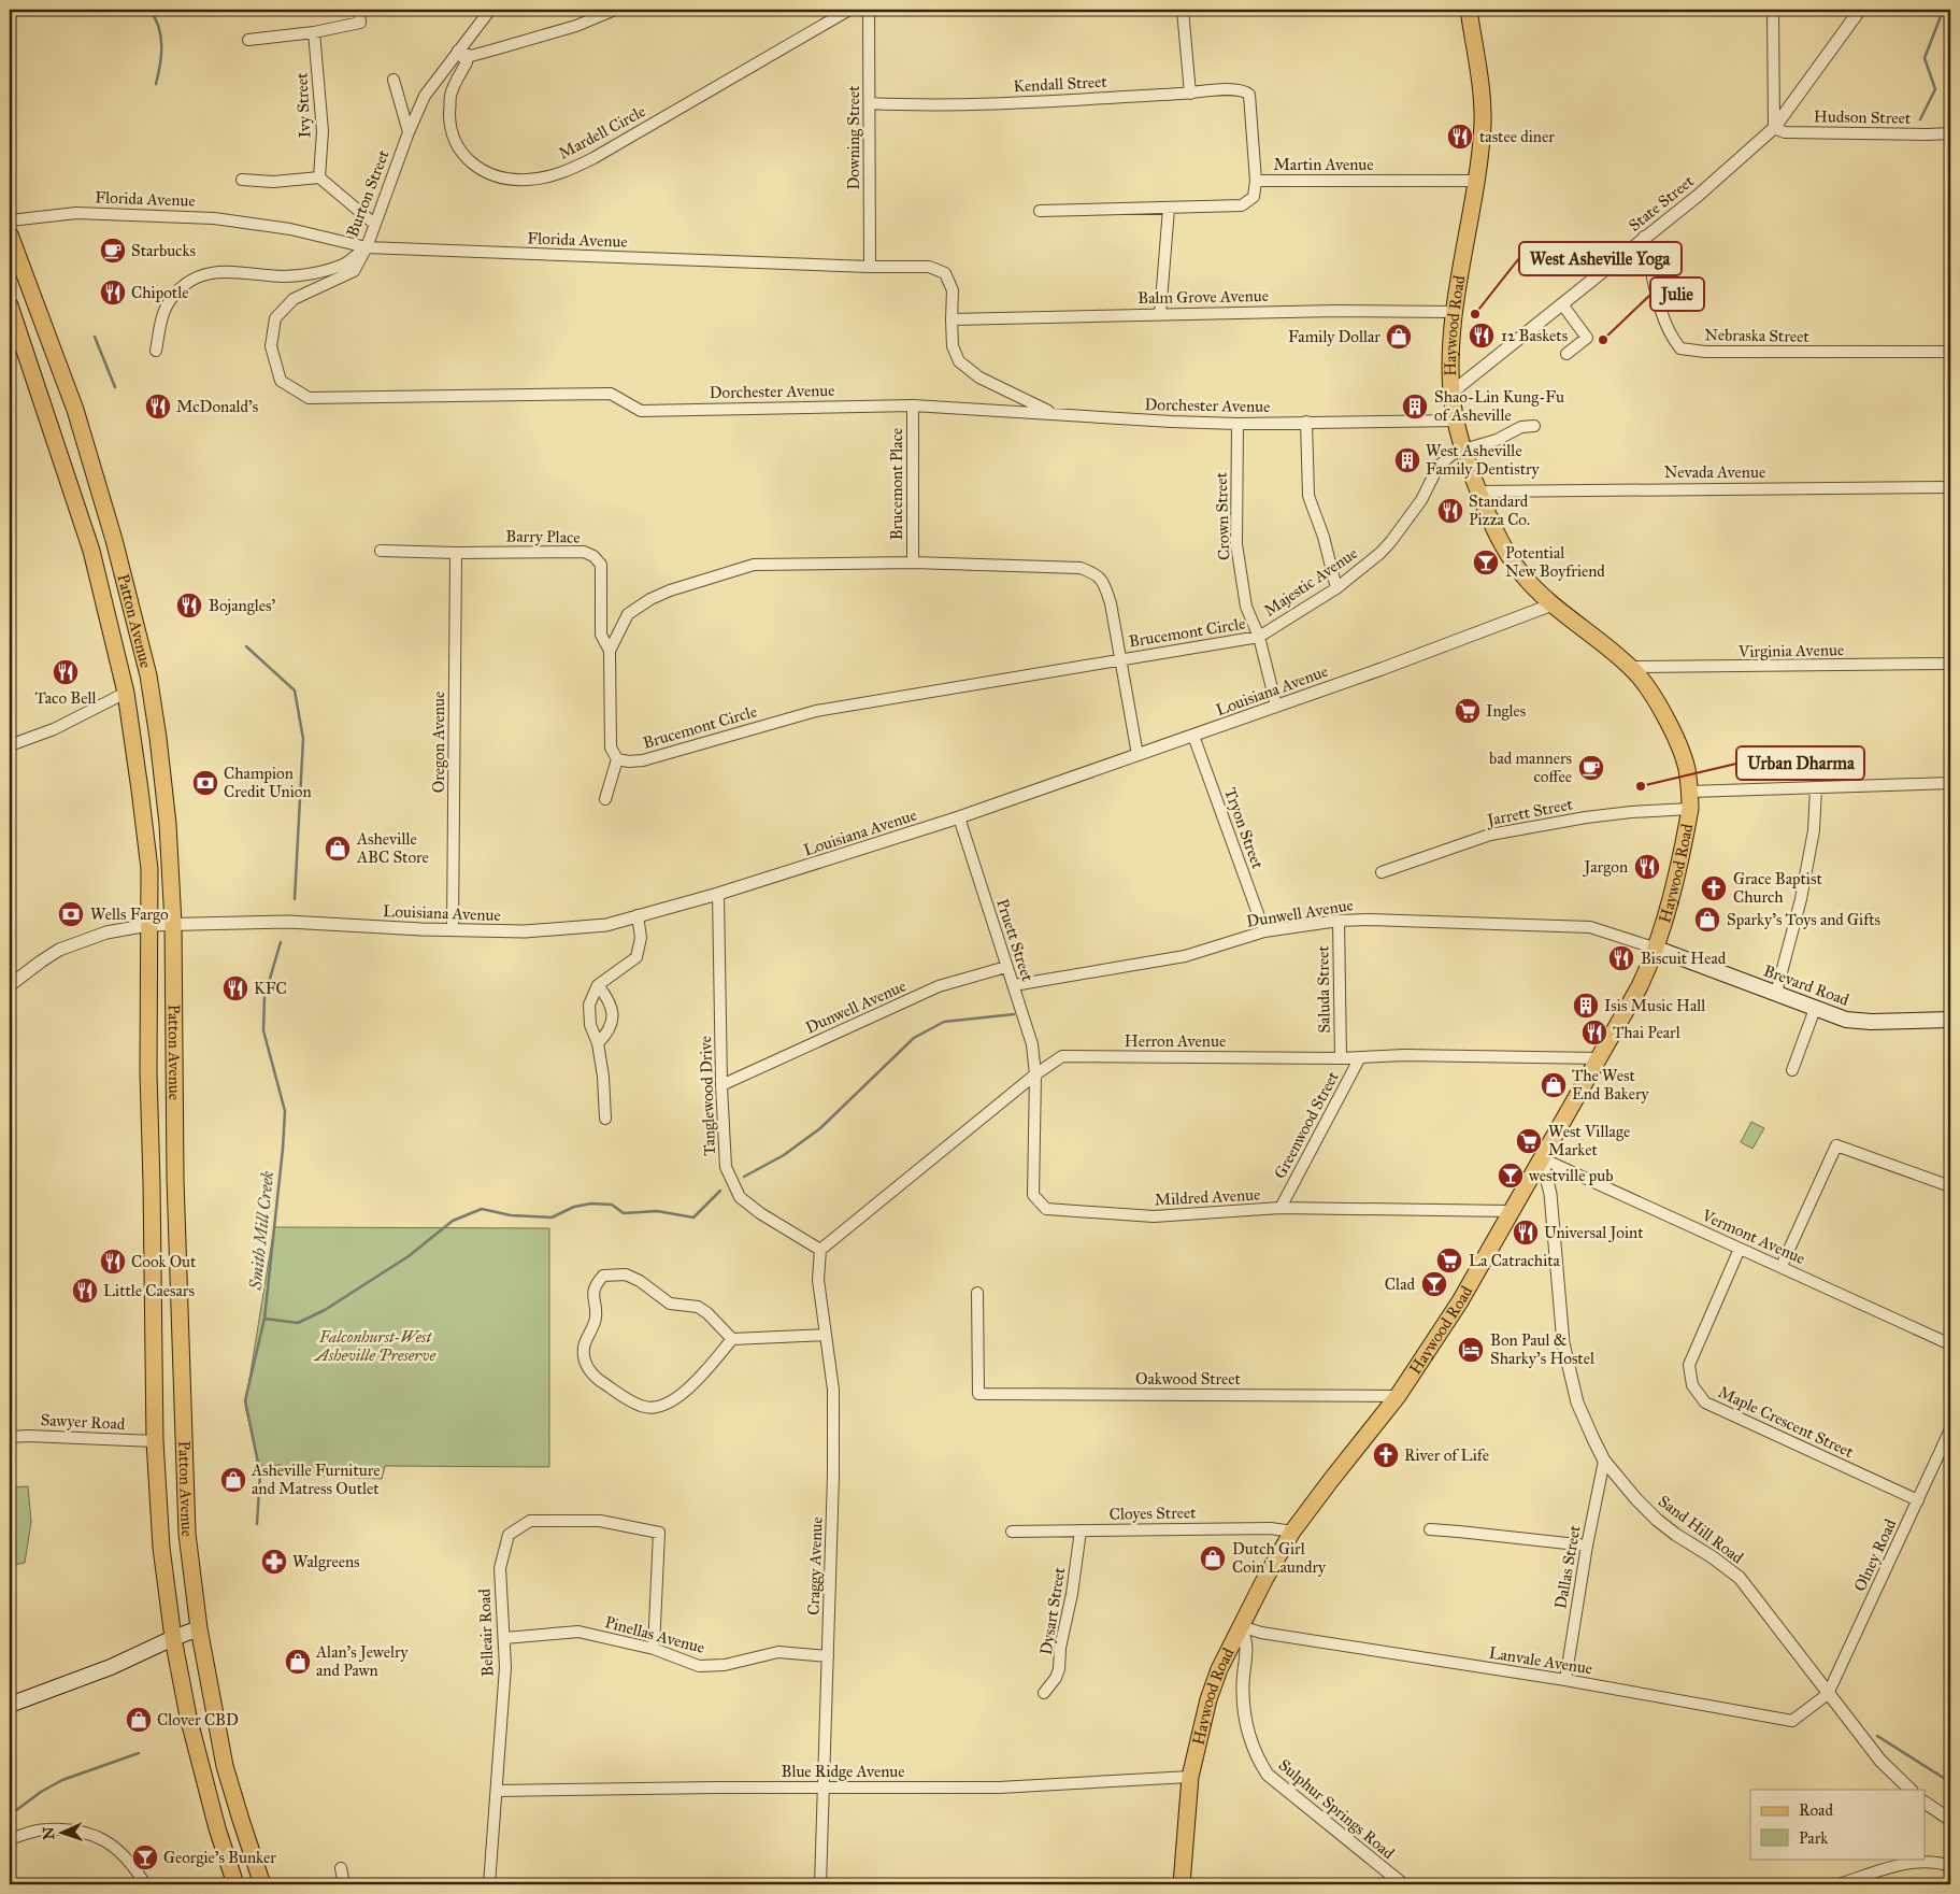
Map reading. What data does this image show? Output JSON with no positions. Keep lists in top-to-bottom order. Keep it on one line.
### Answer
{"streets":{"main road":["Haywood Road","Patton Avenue","Brevard Road"],"street":["Kendall Street","Ivy Street","Hudson Street","Mardell Circle","Downing Street","Martin Avenue","Burton Street","Florida Avenue","State Street","Balm Grove Avenue","Nebraska Street","Dorchester Avenue","Nevada Avenue","Brucemont Place","Crown Street","Barry Place","Majestic Avenue","Brucemont Circle","Virginia Avenue","Louisiana Avenue","Oregon Avenue","Jarrett Street","Tryon Street","Dunwell Avenue","Pruett Street","Saluda Street","Herron Avenue","Tanglewood Drive","Greenwood Street","Mildred Avenue","Vermont Avenue","Oakwood Street","Sawyer Road","Maple Crescent Street","Cloyes Street","Sand Hill Road","Olney Road","Craggy Avenue","Dallas Street","Dysart Street","Belleair Road","Pinellas Avenue","Lanvale Avenue","Blue Ridge Avenue","Sulphur Springs Road"]},"crossings":[["Kendall Street","Downing Street"],["Kendall Street","Martin Avenue"],["Hudson Street","State Street"],["Mardell Circle","Burton Street"],["Downing Street","Florida Avenue"],["Martin Avenue","Haywood Road"],["Burton Street","Florida Avenue"],["Burton Street","Dorchester Avenue"],["Florida Avenue","Balm Grove Avenue"],["Florida Avenue","Dorchester Avenue"],["State Street","Haywood Road"],["State Street","Nebraska Street"],["Balm Grove Avenue","Haywood Road"],["Haywood Road","Dorchester Avenue"],["Haywood Road","Nevada Avenue"],["Haywood Road","Majestic Avenue"],["Haywood Road","Virginia Avenue"],["Haywood Road","Louisiana Avenue"],["Haywood Road","Jarrett Street"],["Haywood Road","Dunwell Avenue"],["Haywood Road","Brevard Road"],["Haywood Road","Herron Avenue"],["Haywood Road","Mildred Avenue"],["Haywood Road","Vermont Avenue"],["Haywood Road","Oakwood Street"],["Haywood Road","Cloyes Street"],["Haywood Road","Sand Hill Road"],["Haywood Road","Lanvale Avenue"],["Haywood Road","Blue Ridge Avenue"],["Haywood Road","Sulphur Springs Road"],["Dorchester Avenue","Brucemont Place"],["Dorchester Avenue","Crown Street"],["Brucemont Place","Brucemont Circle"],["Crown Street","Majestic Avenue"],["Crown Street","Brucemont Circle"],["Barry Place","Brucemont Circle"],["Barry Place","Oregon Avenue"],["Majestic Avenue","Brucemont Circle"],["Majestic Avenue","Louisiana Avenue"],["Patton Avenue","Louisiana Avenue"],["Patton Avenue","Sawyer Road"],["Brucemont Circle","Louisiana Avenue"],["Louisiana Avenue","Oregon Avenue"],["Louisiana Avenue","Tryon Street"],["Louisiana Avenue","Pruett Street"],["Louisiana Avenue","Tanglewood Drive"],["Tryon Street","Dunwell Avenue"],["Dunwell Avenue","Pruett Street"],["Dunwell Avenue","Brevard Road"],["Dunwell Avenue","Saluda Street"],["Dunwell Avenue","Tanglewood Drive"],["Pruett Street","Herron Avenue"],["Pruett Street","Mildred Avenue"],["Saluda Street","Herron Avenue"],["Herron Avenue","Tanglewood Drive"],["Herron Avenue","Greenwood Street"],["Herron Avenue","Mildred Avenue"],["Herron Avenue","Craggy Avenue"],["Tanglewood Drive","Craggy Avenue"],["Greenwood Street","Mildred Avenue"],["Vermont Avenue","Maple Crescent Street"],["Vermont Avenue","Sand Hill Road"],["Maple Crescent Street","Olney Road"],["Cloyes Street","Dysart Street"],["Sand Hill Road","Olney Road"],["Sand Hill Road","Dallas Street"],["Sand Hill Road","Lanvale Avenue"],["Olney Road","Lanvale Avenue"],["Craggy Avenue","Pinellas Avenue"],["Craggy Avenue","Blue Ridge Avenue"],["Dallas Street","Lanvale Avenue"],["Belleair Road","Pinellas Avenue"],["Belleair Road","Blue Ridge Avenue"],["Lanvale Avenue","Sulphur Springs Road"]],"water":["Smith Mill Creek"],"parks":["Falconhurst-West Asheville Preserve"],"places":{"restaurant":["tastee diner","Chipotle","12 Baskets","McDonald's","Standard Pizza Co.","Bojangles'","Taco Bell","Jargon","Biscuit Head","KFC","Thai Pearl","Universal Joint","Cook Out","Little Caesars"],"cafe":["Starbucks","bad manners coffee"],"other":["West Asheville Yoga","Julie","Urban Dharma"],"shop":["Family Dollar","Asheville ABC Store","Sparky's Toys and Gifts","The West End Bakery","Asheville Furniture and Matress Outlet","Dutch Girl Coin Laundry","Alan's Jewelry and Pawn","Clover CBD"],"building":["Shao-Lin Kung-Fu of Asheville","West Asheville Family Dentistry","Isis Music Hall"],"bar":["Potential New Boyfriend","westville pub","Clad","Georgie's Bunker"],"supermarket":["Ingles","West Village Market","La Catrachita"],"bank":["Champion Credit Union","Wells Fargo"],"church":["Grace Baptist Church","River of Life"],"hotel":["Bon Paul & Sharky's Hostel"],"pharmacy":["Walgreens"]},"legend":["Road","Park"],"north":"left"}
